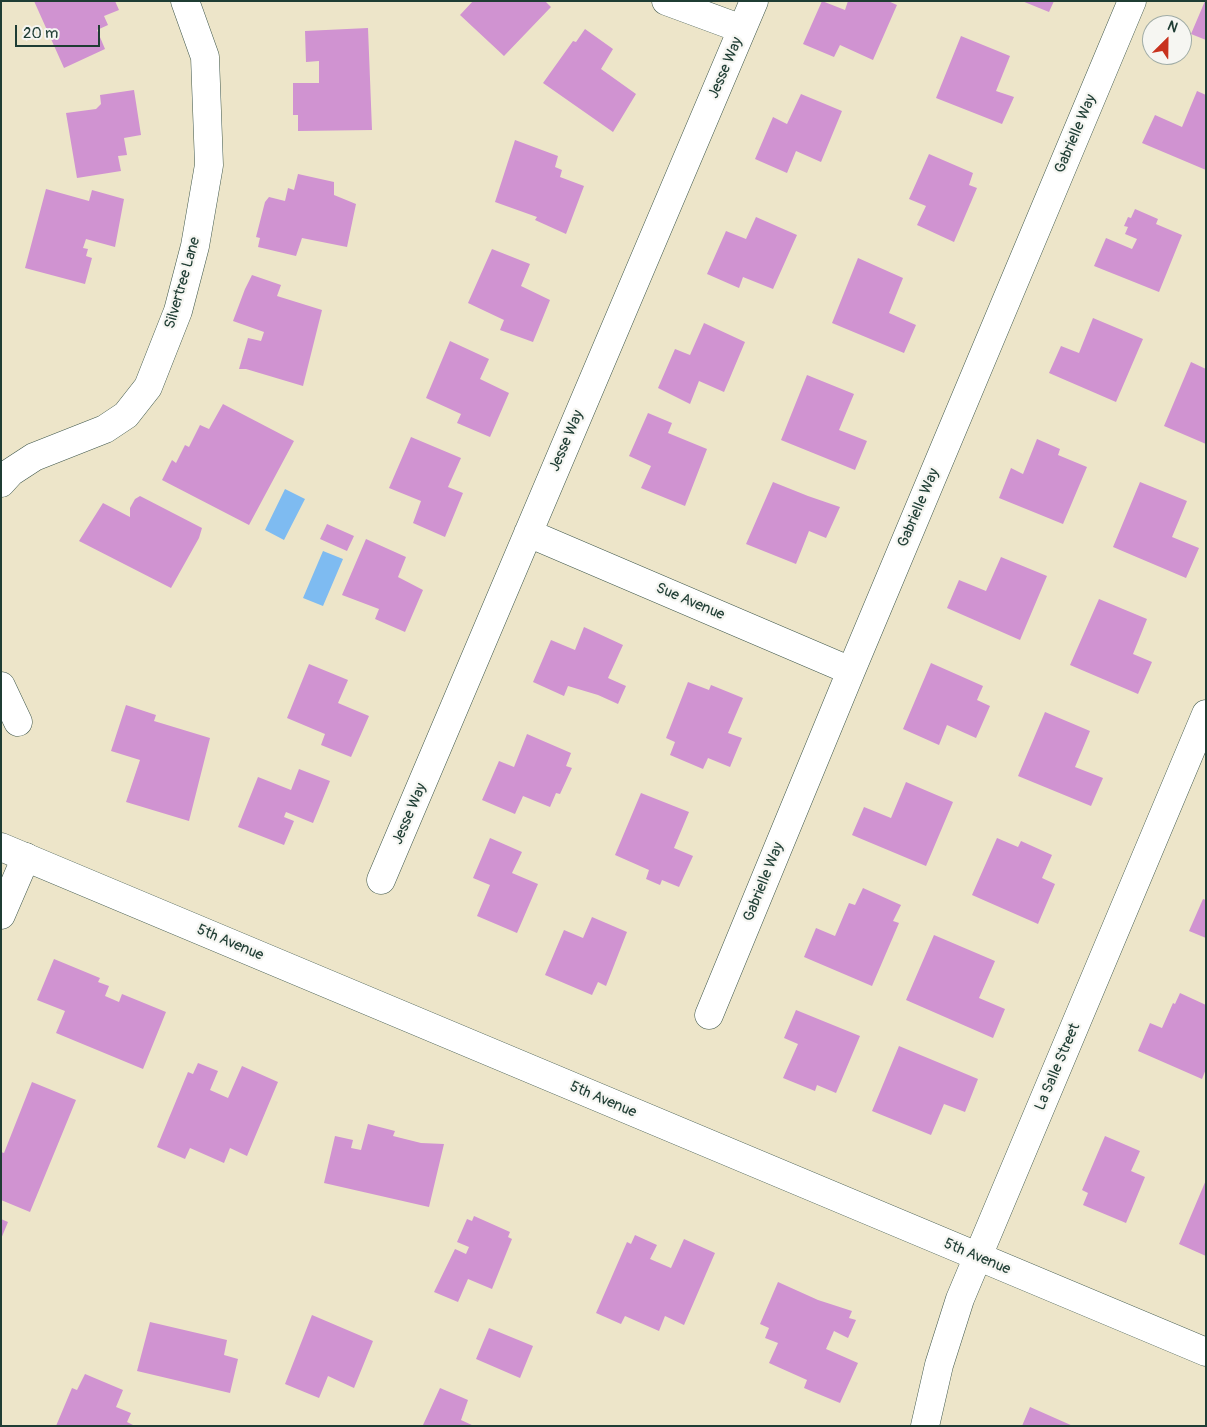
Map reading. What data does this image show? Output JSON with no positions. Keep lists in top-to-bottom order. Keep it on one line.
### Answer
{"streets":{"street":["Jesse Way","Gabrielle Way","Silvertree Lane","Sue Avenue","5th Avenue","La Salle Street"]},"crossings":[["Jesse Way","Sue Avenue"],["Gabrielle Way","Sue Avenue"],["5th Avenue","La Salle Street"]],"scale_bar":"20 m","north":"top right"}
